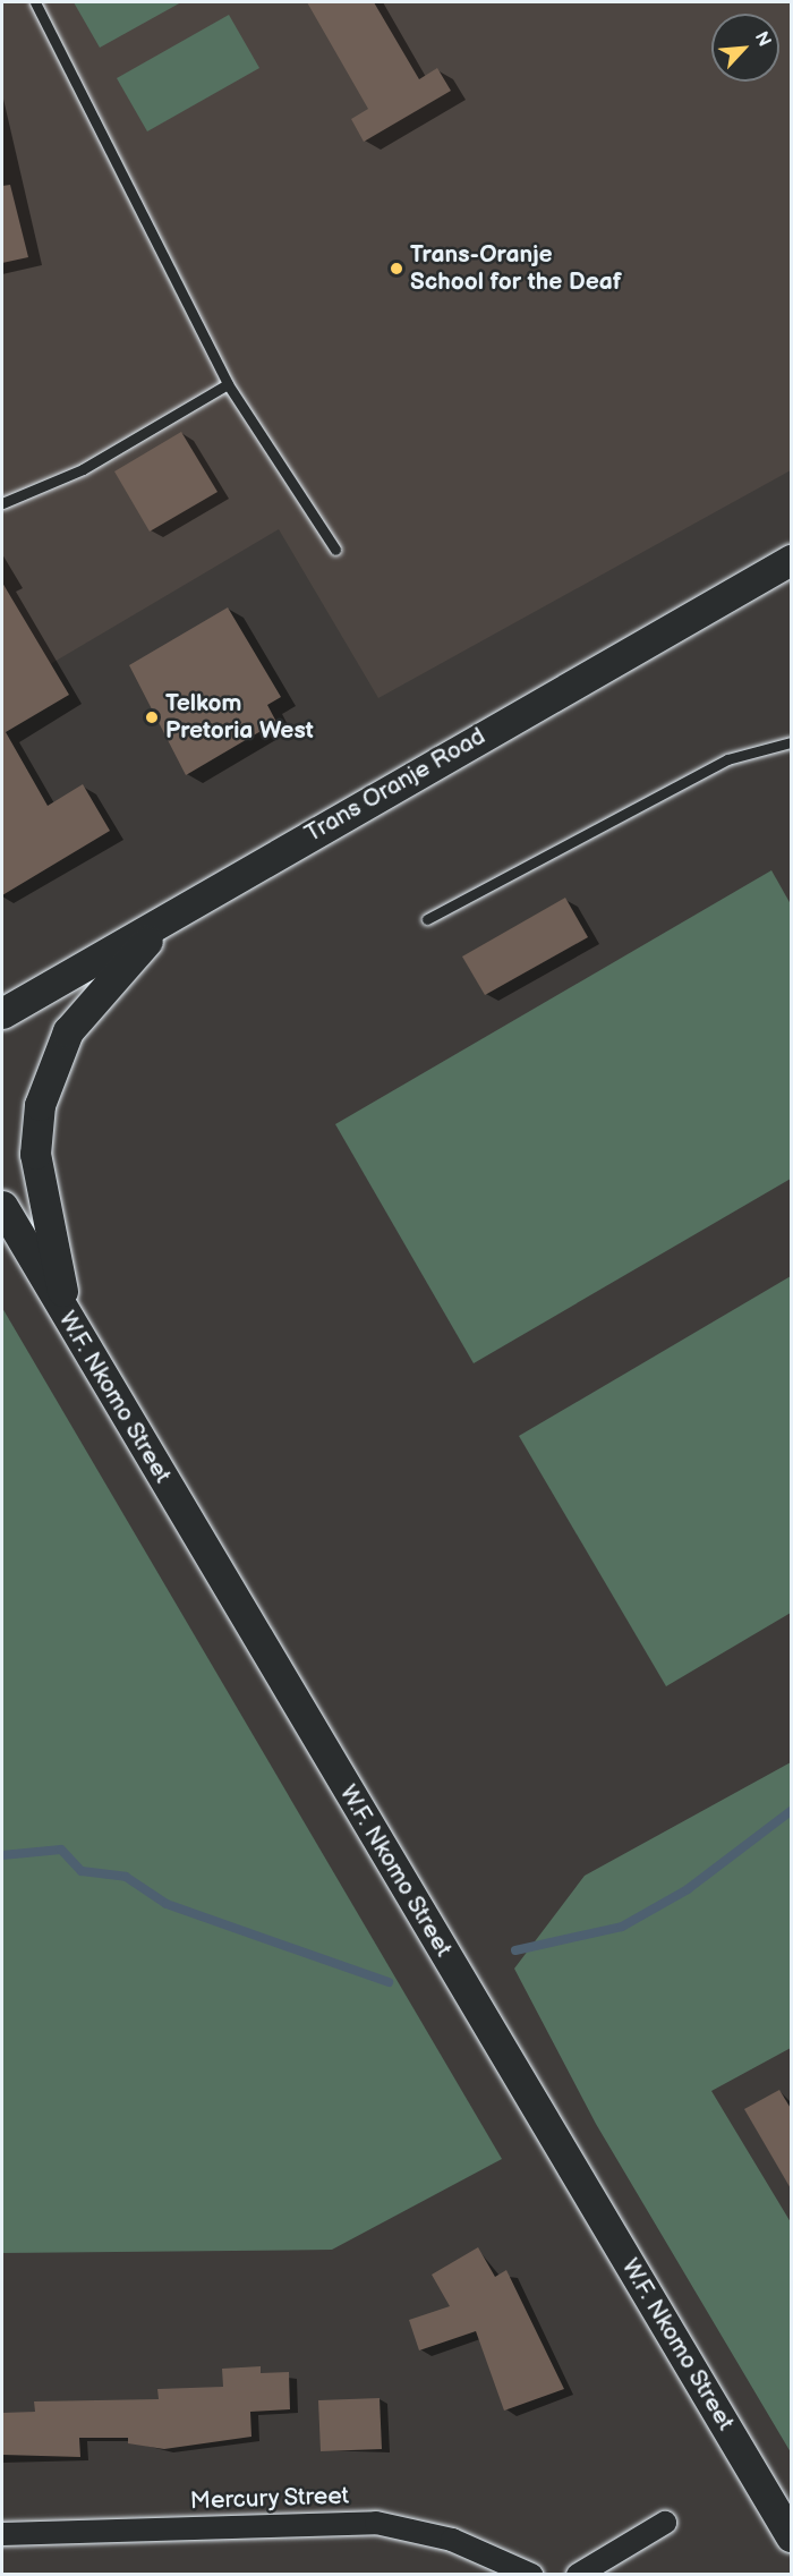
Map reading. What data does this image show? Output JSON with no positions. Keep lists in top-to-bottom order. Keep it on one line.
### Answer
{"streets":{"main road":["Trans Oranje Road","W.F. Nkomo Street"],"street":["Mercury Street"]},"places":["Trans-Oranje School for the Deaf","Telkom Pretoria West"],"north":"top right"}
